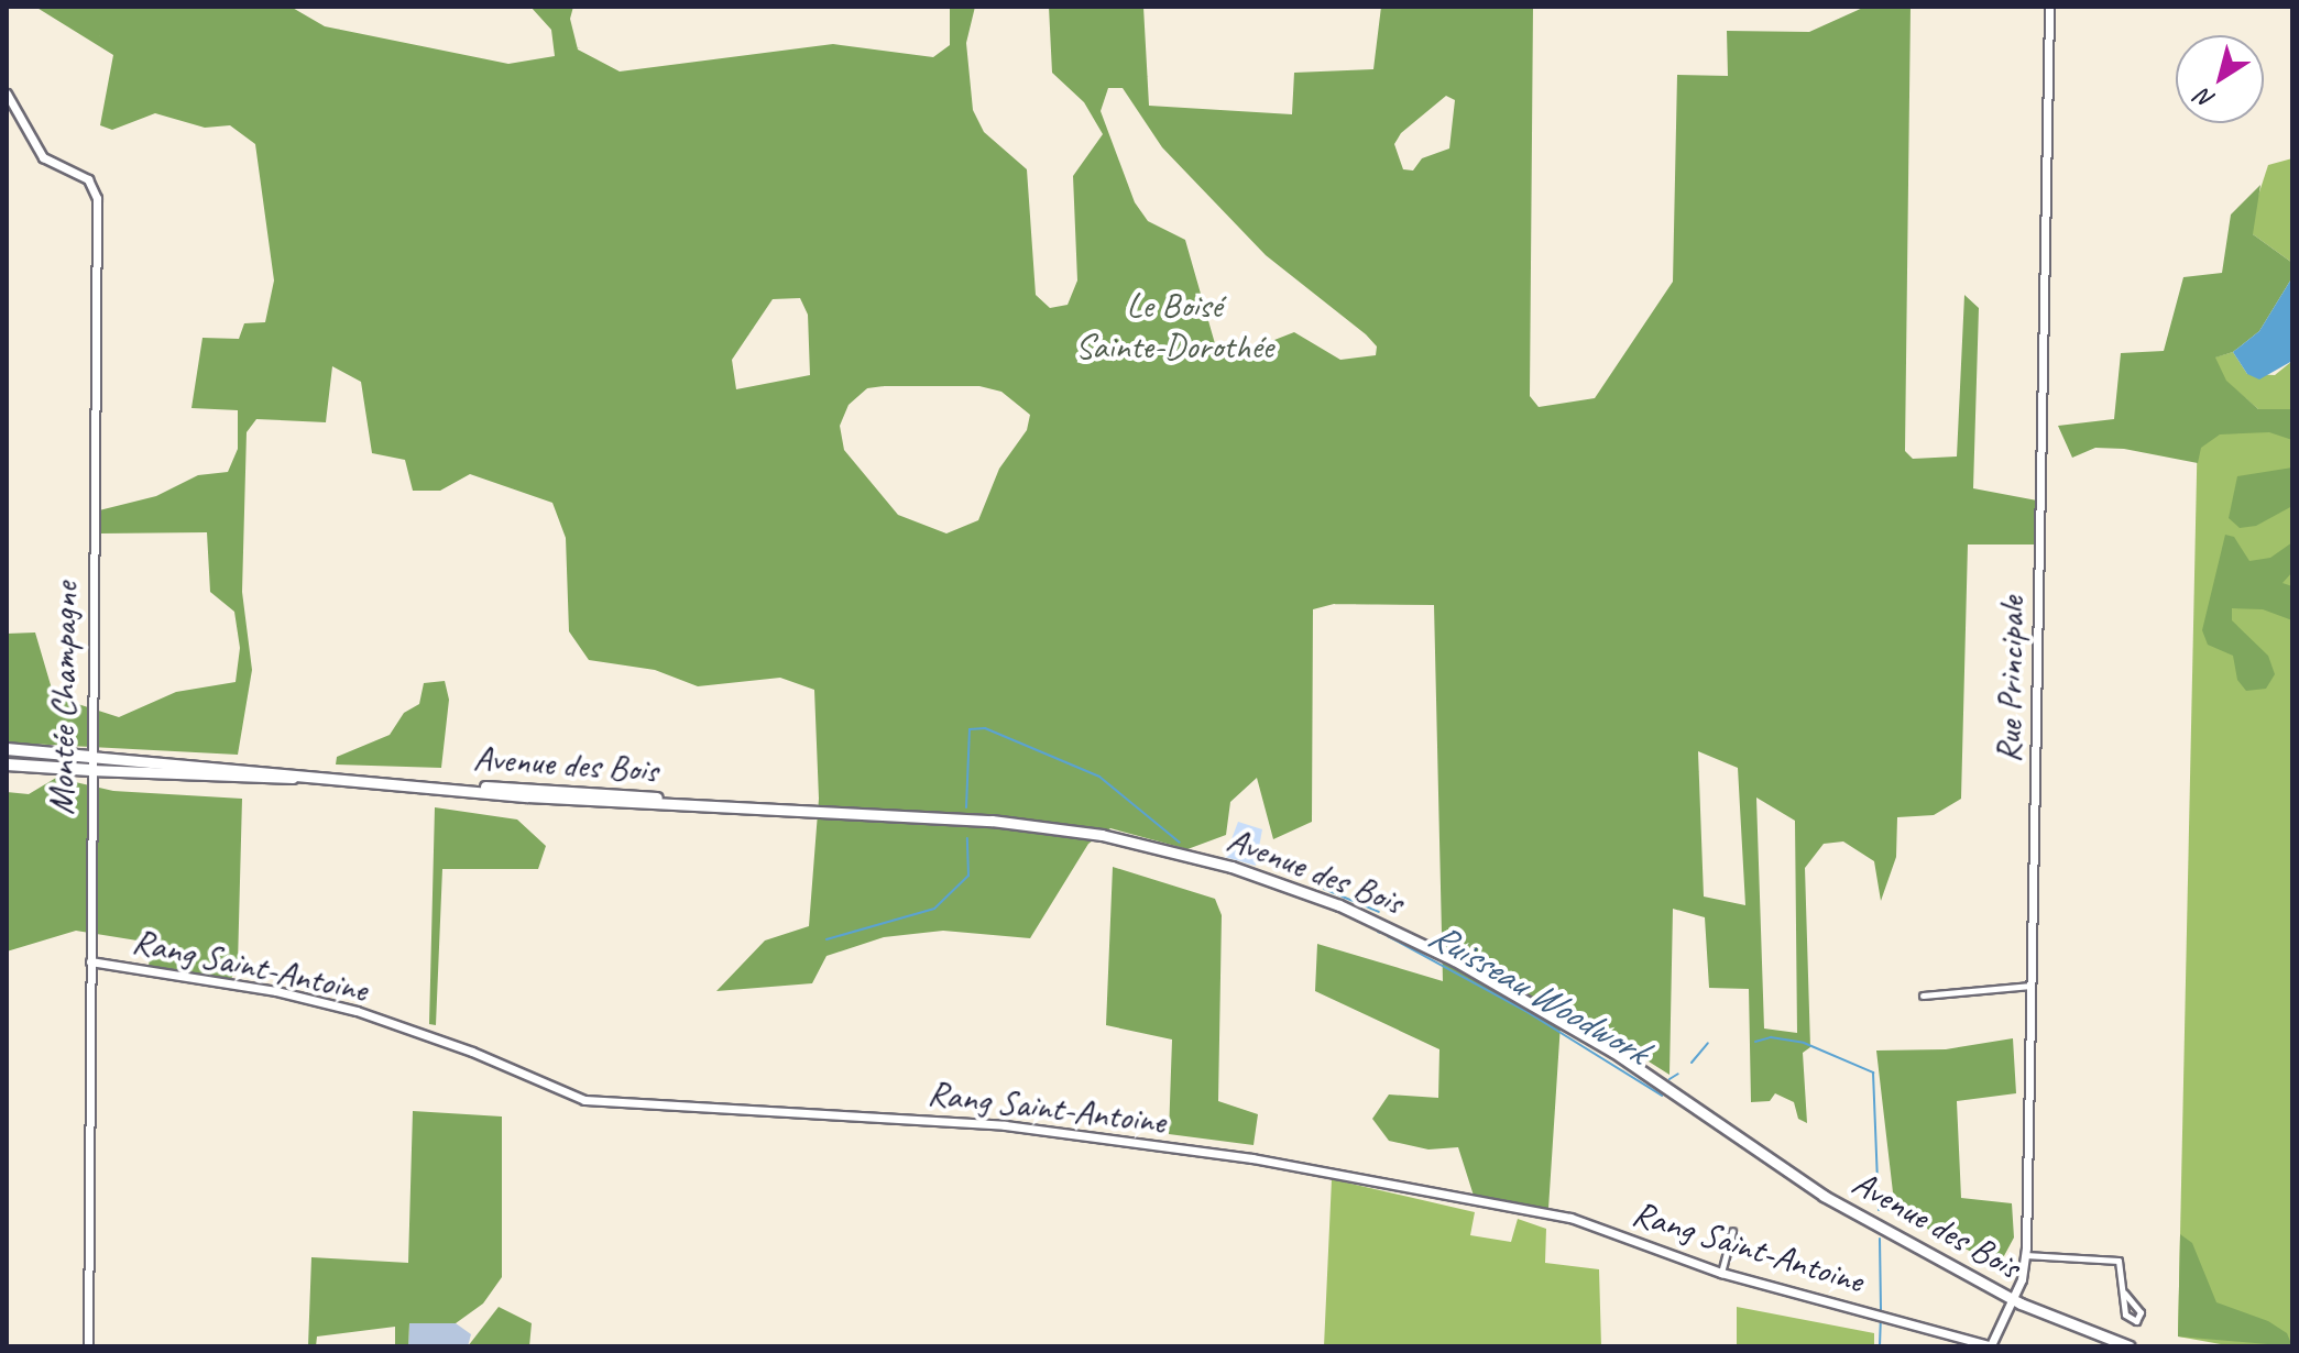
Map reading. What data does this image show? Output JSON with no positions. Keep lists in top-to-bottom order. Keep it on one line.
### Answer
{"streets":{"main road":["Avenue des Bois"],"street":["Rue Principale","Montée Champagne","Rang Saint-Antoine"]},"crossings":[["Rue Principale","Avenue des Bois"],["Rue Principale","Rang Saint-Antoine"],["Montée Champagne","Avenue des Bois"],["Montée Champagne","Rang Saint-Antoine"]],"water":["Ruisseau Woodwork"],"parks":["Le Boisé Sainte-Dorothée"],"north":"bottom left"}
